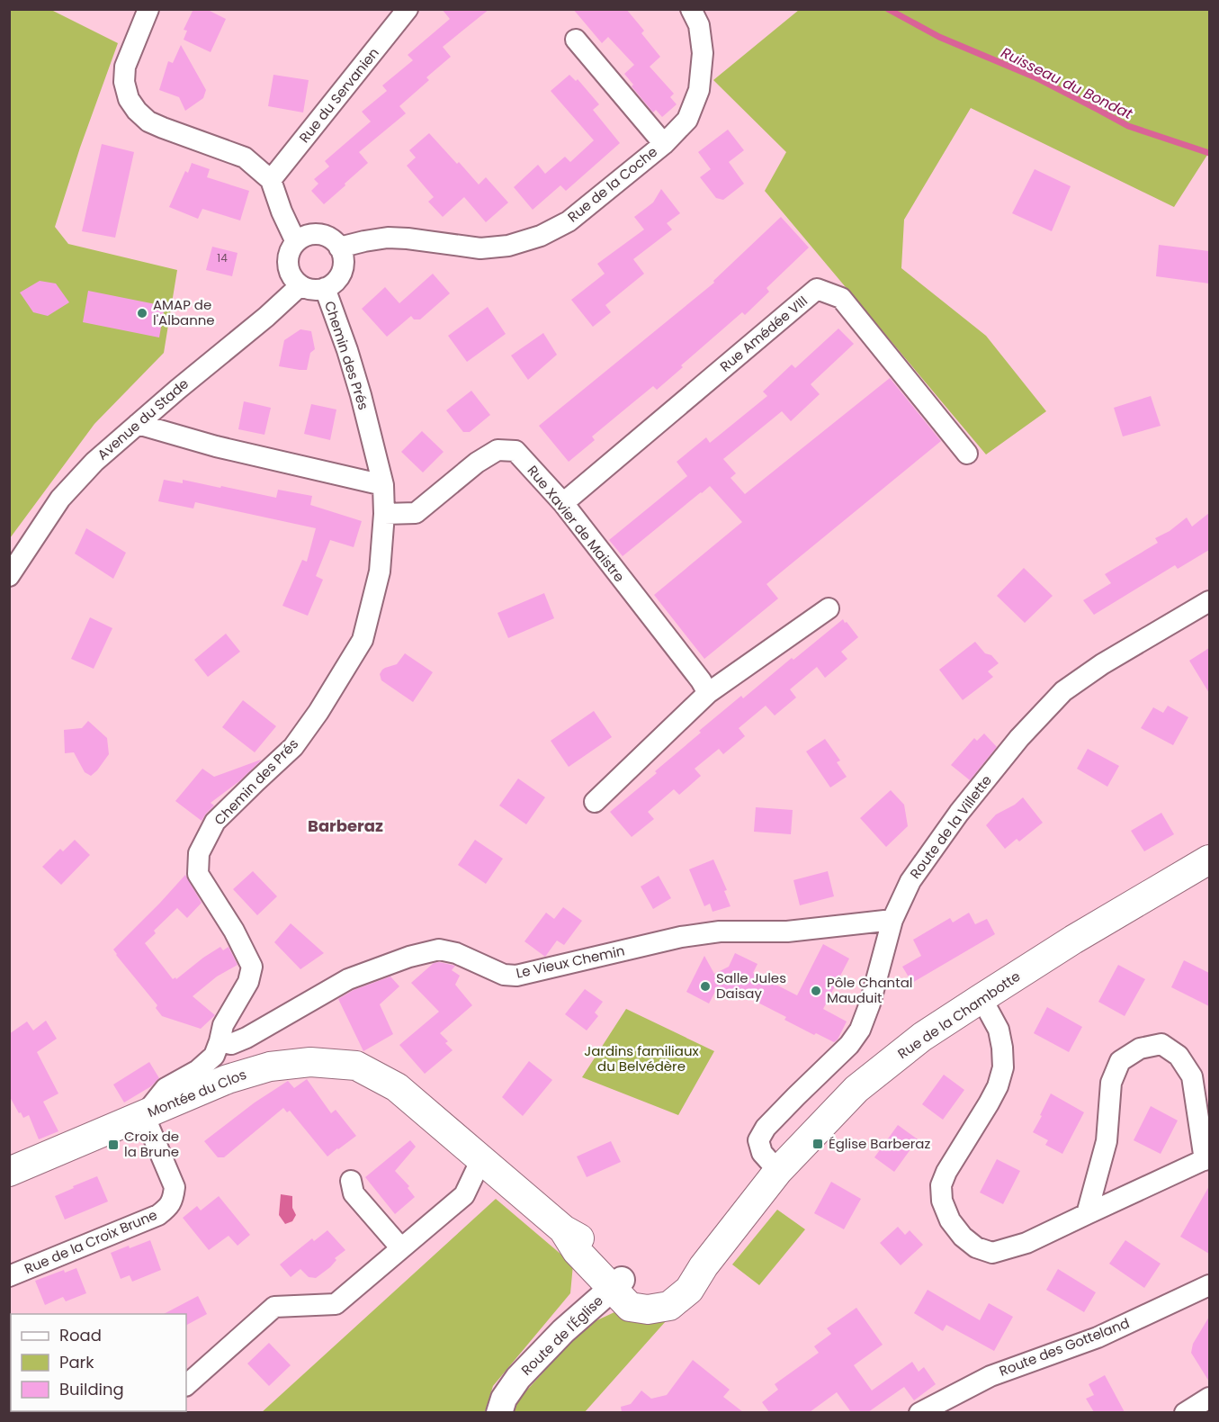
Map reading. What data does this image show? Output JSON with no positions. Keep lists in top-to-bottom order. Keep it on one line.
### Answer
{"streets":{"main road":["Rue de la Chambotte","Montée du Clos"],"street":["Rue du Servanien","Rue de la Coche","Rue Amédée VIII","Chemin des Prés","Avenue du Stade","Rue Xavier de Maistre","Route de la Villette","Le Vieux Chemin","Rue de la Croix Brune","Route de l'Église","Route des Gotteland"]},"crossings":[["Rue de la Coche","Chemin des Prés"],["Rue de la Coche","Avenue du Stade"],["Rue Amédée VIII","Rue Xavier de Maistre"],["Chemin des Prés","Avenue du Stade"],["Chemin des Prés","Rue Xavier de Maistre"],["Chemin des Prés","Le Vieux Chemin"],["Route de la Villette","Le Vieux Chemin"],["Route de la Villette","Rue de la Chambotte"],["Rue de la Chambotte","Montée du Clos"],["Rue de la Chambotte","Route de l'Église"],["Montée du Clos","Rue de la Croix Brune"],["Montée du Clos","Route de l'Église"]],"districts":["Barberaz"],"water":["Ruisseau du Bondat"],"parks":["Jardins familiaux du Belvédère"],"places":{"other":["AMAP de l'Albanne","Salle Jules Daisay","Pôle Chantal Mauduit"],"transit":["Église Barberaz","Croix de la Brune"]},"house_numbers":["14"],"legend":["Road","Park","Building"]}
